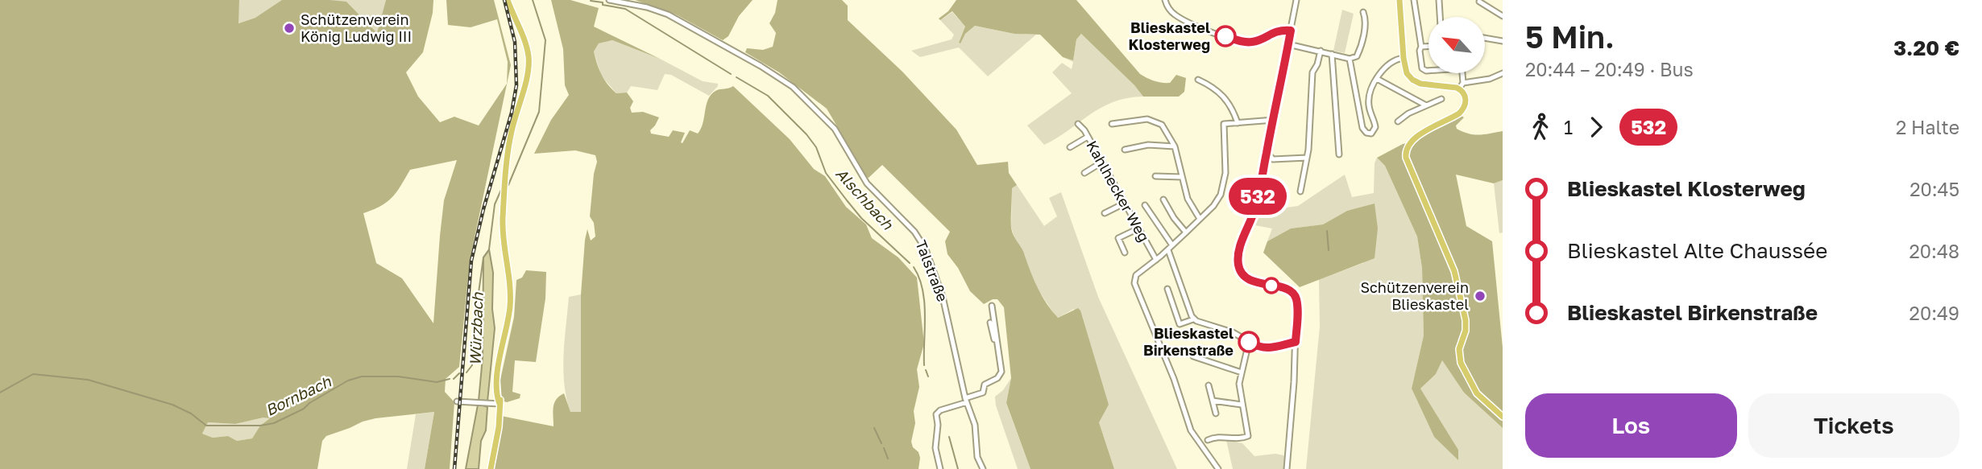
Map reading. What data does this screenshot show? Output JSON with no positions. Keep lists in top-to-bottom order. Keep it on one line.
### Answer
{"streets":{"street":["Kahlhecker Weg","Talstraße"]},"water":["Alschbach","Würzbach","Bornbach"],"places":["Schützenverein König Ludwig III","Blieskastel Klosterweg","Schützenverein Blieskastel","Blieskastel Birkenstraße"],"lines":["bus line 532"],"north":"top left","page":{"on_map":"532","heading":["5 Min.","20:44 – 20:49 · Bus","3.20 €"],"legs":["1","532","2 Halte"],"list":[{"name":"Blieskastel Klosterweg","value":"20:45"},{"name":"Blieskastel Alte Chaussée","value":"20:48"},{"name":"Blieskastel Birkenstraße","value":"20:49"}],"buttons":["Los","Tickets"]}}
